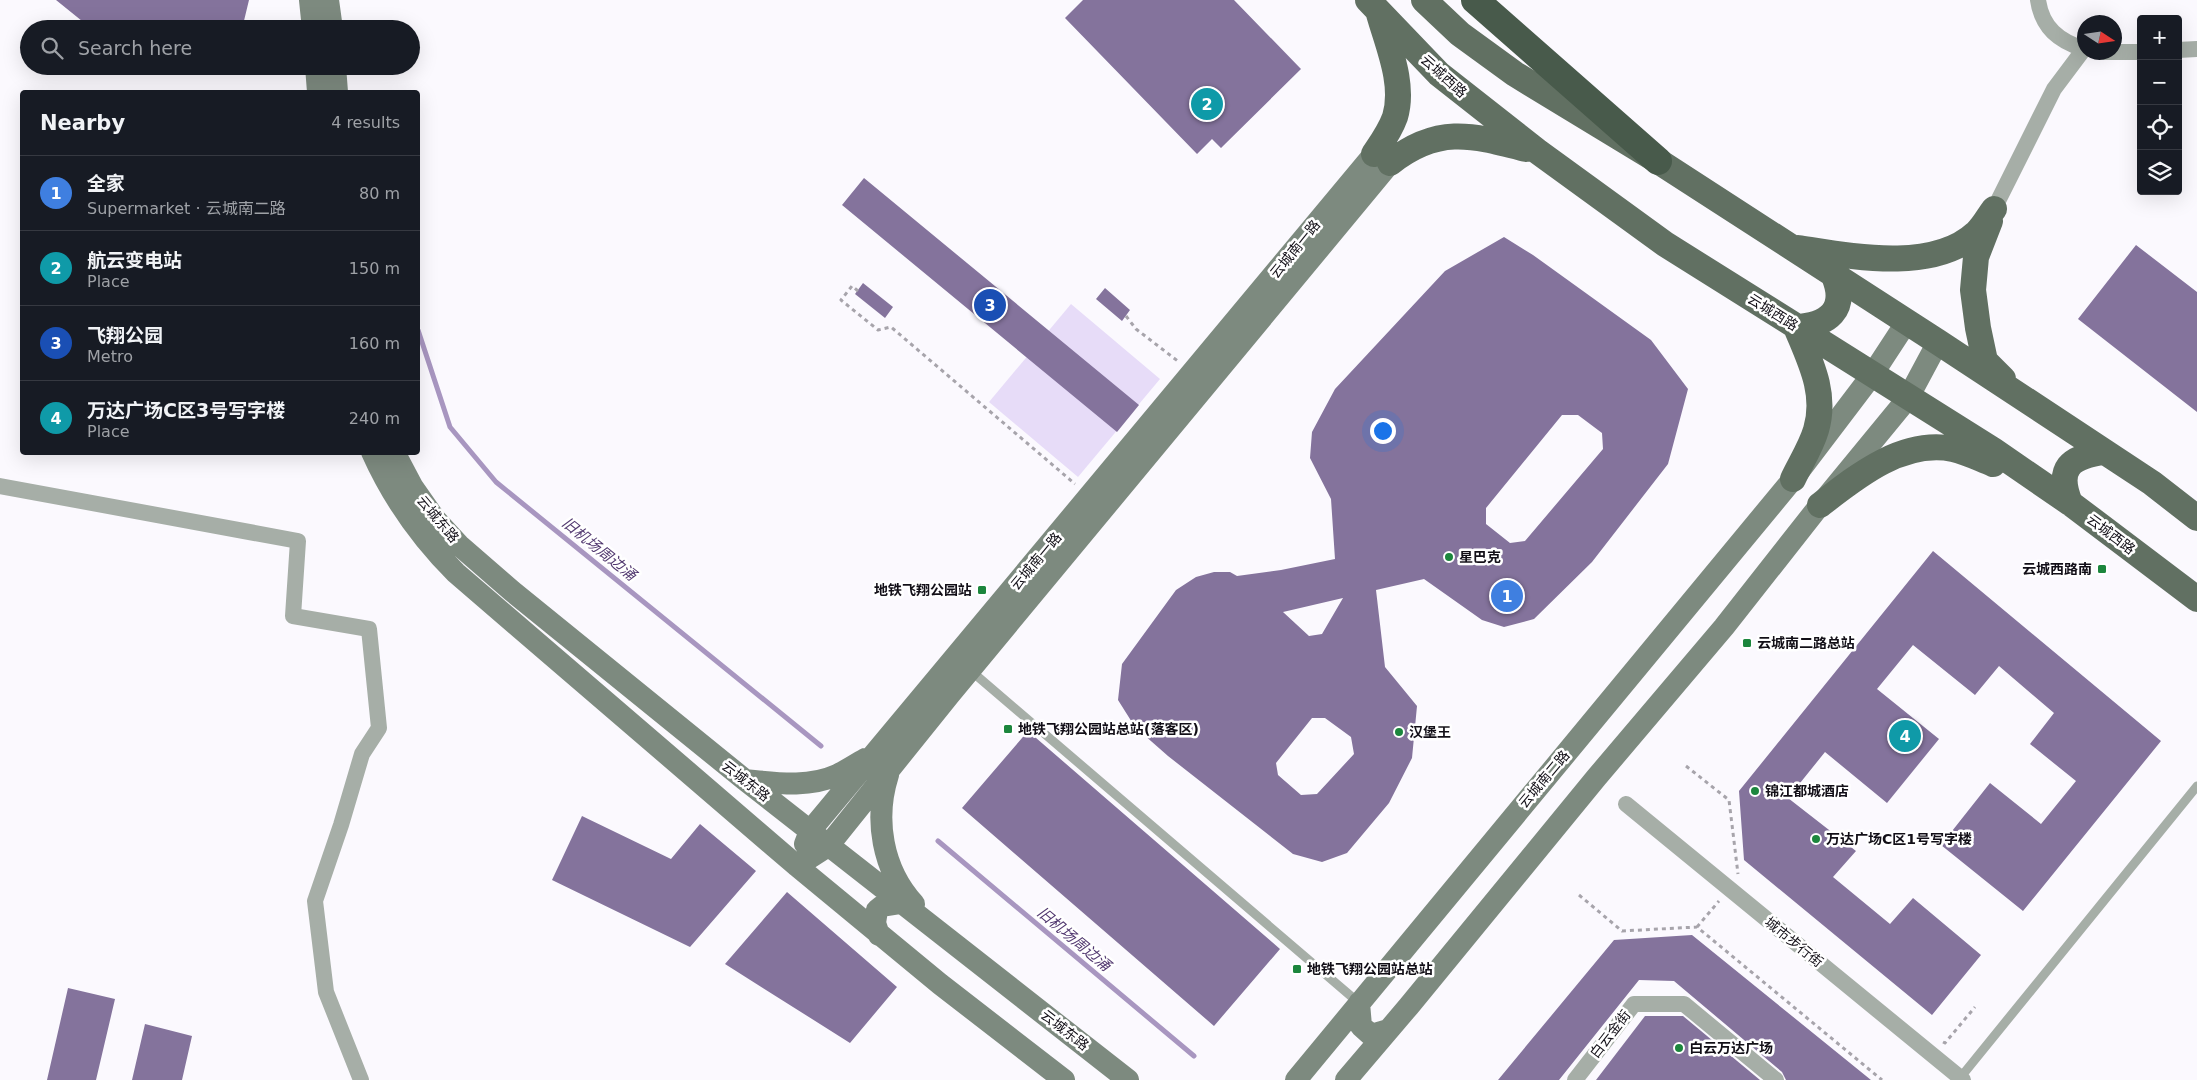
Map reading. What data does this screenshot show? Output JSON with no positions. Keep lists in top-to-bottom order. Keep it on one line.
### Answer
{"streets":{"main road":["云城西路"],"street":["云城南一路","云城东路","云城南二路","城市步行街","白云金街"]},"crossings":[["云城西路","云城南二路"],["云城南一路","云城东路"]],"water":["旧机场周边涌"],"places":{"other":["星巴克","汉堡王","锦江都城酒店","万达广场C区1号写字楼","白云万达广场"],"transit":["云城西路南","地铁飞翔公园站","云城南二路总站","地铁飞翔公园站总站(落客区)","地铁飞翔公园站总站"]},"north":"right","page":{"map_buttons":["+","−"],"search":"Search here","pins":["2","3","1","4"],"heading":["Nearby","4 results"],"list":[{"mark":"1","name":"全家","note":"Supermarket · 云城南二路","value":"80 m"},{"mark":"2","name":"航云变电站","note":"Place","value":"150 m"},{"mark":"3","name":"飞翔公园","note":"Metro","value":"160 m"},{"mark":"4","name":"万达广场C区3号写字楼","note":"Place","value":"240 m"}]}}
